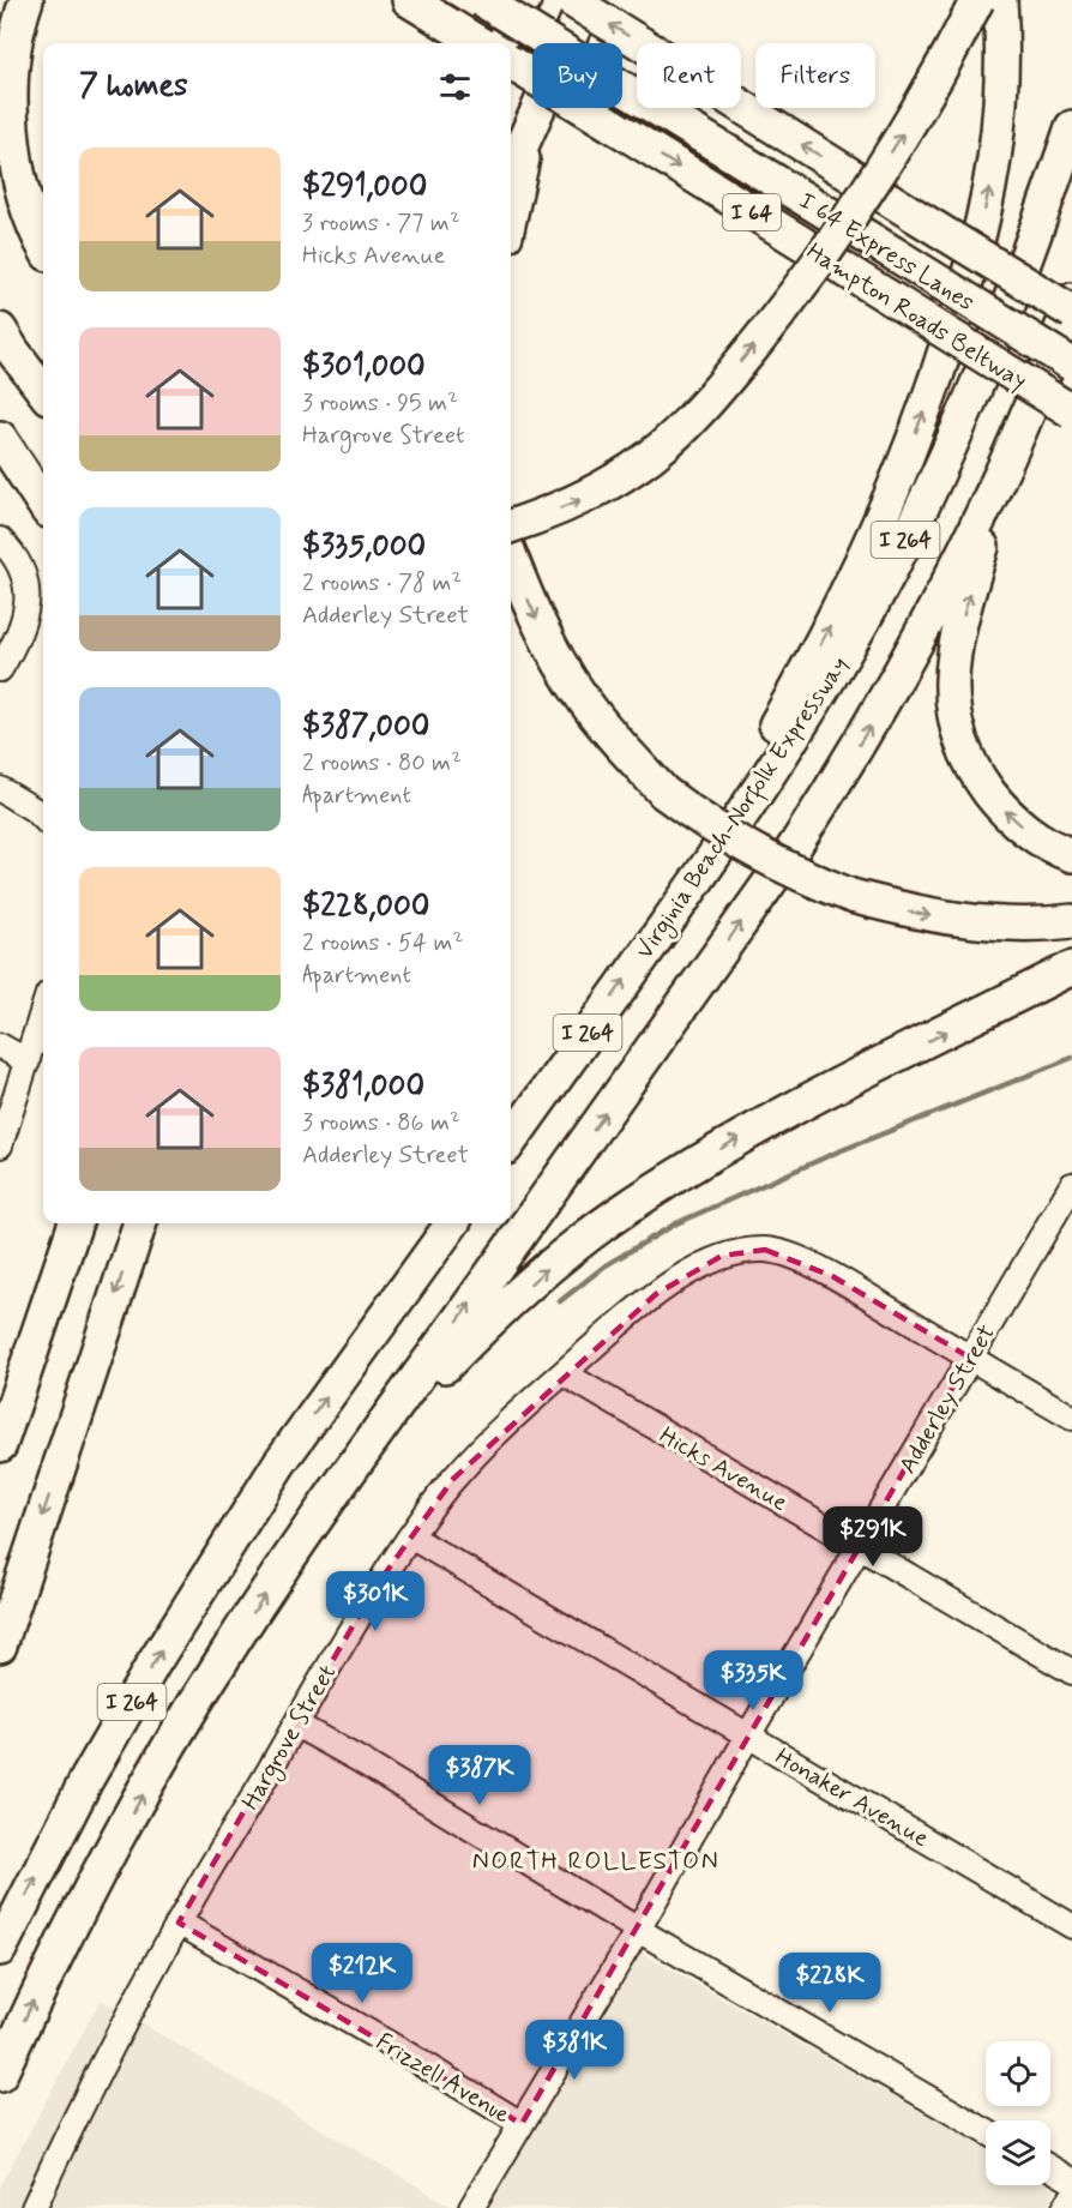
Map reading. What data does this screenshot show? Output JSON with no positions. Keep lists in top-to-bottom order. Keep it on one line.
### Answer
{"streets":{"highway":["I 64","I 64 Express Lanes","Hampton Roads Beltway","I 264","Virginia Beach-Norfolk Expressway"],"street":["Adderley Street","Hicks Avenue","Hargrove Street","Honaker Avenue","Frizzell Avenue"]},"crossings":[["Adderley Street","Hicks Avenue"],["Adderley Street","Hargrove Street"],["Adderley Street","Honaker Avenue"],["Adderley Street","Frizzell Avenue"],["Hicks Avenue","Hargrove Street"],["Hargrove Street","Honaker Avenue"],["Hargrove Street","Frizzell Avenue"]],"districts":["NORTH ROLLESTON"],"page":{"chip":["Buy","Rent","Filters"],"heading":"7 homes","list":[{"name":"$291,000","note":"3 rooms · 77 m² · Hicks Avenue"},{"name":"$301,000","note":"3 rooms · 95 m² · Hargrove Street"},{"name":"$335,000","note":"2 rooms · 78 m² · Adderley Street"},{"name":"$387,000","note":"2 rooms · 80 m² · Apartment"},{"name":"$228,000","note":"2 rooms · 54 m² · Apartment"},{"name":"$381,000","note":"3 rooms · 86 m² · Adderley Street"}],"price":["$291K","$301K","$335K","$387K","$212K","$228K","$381K"]}}
